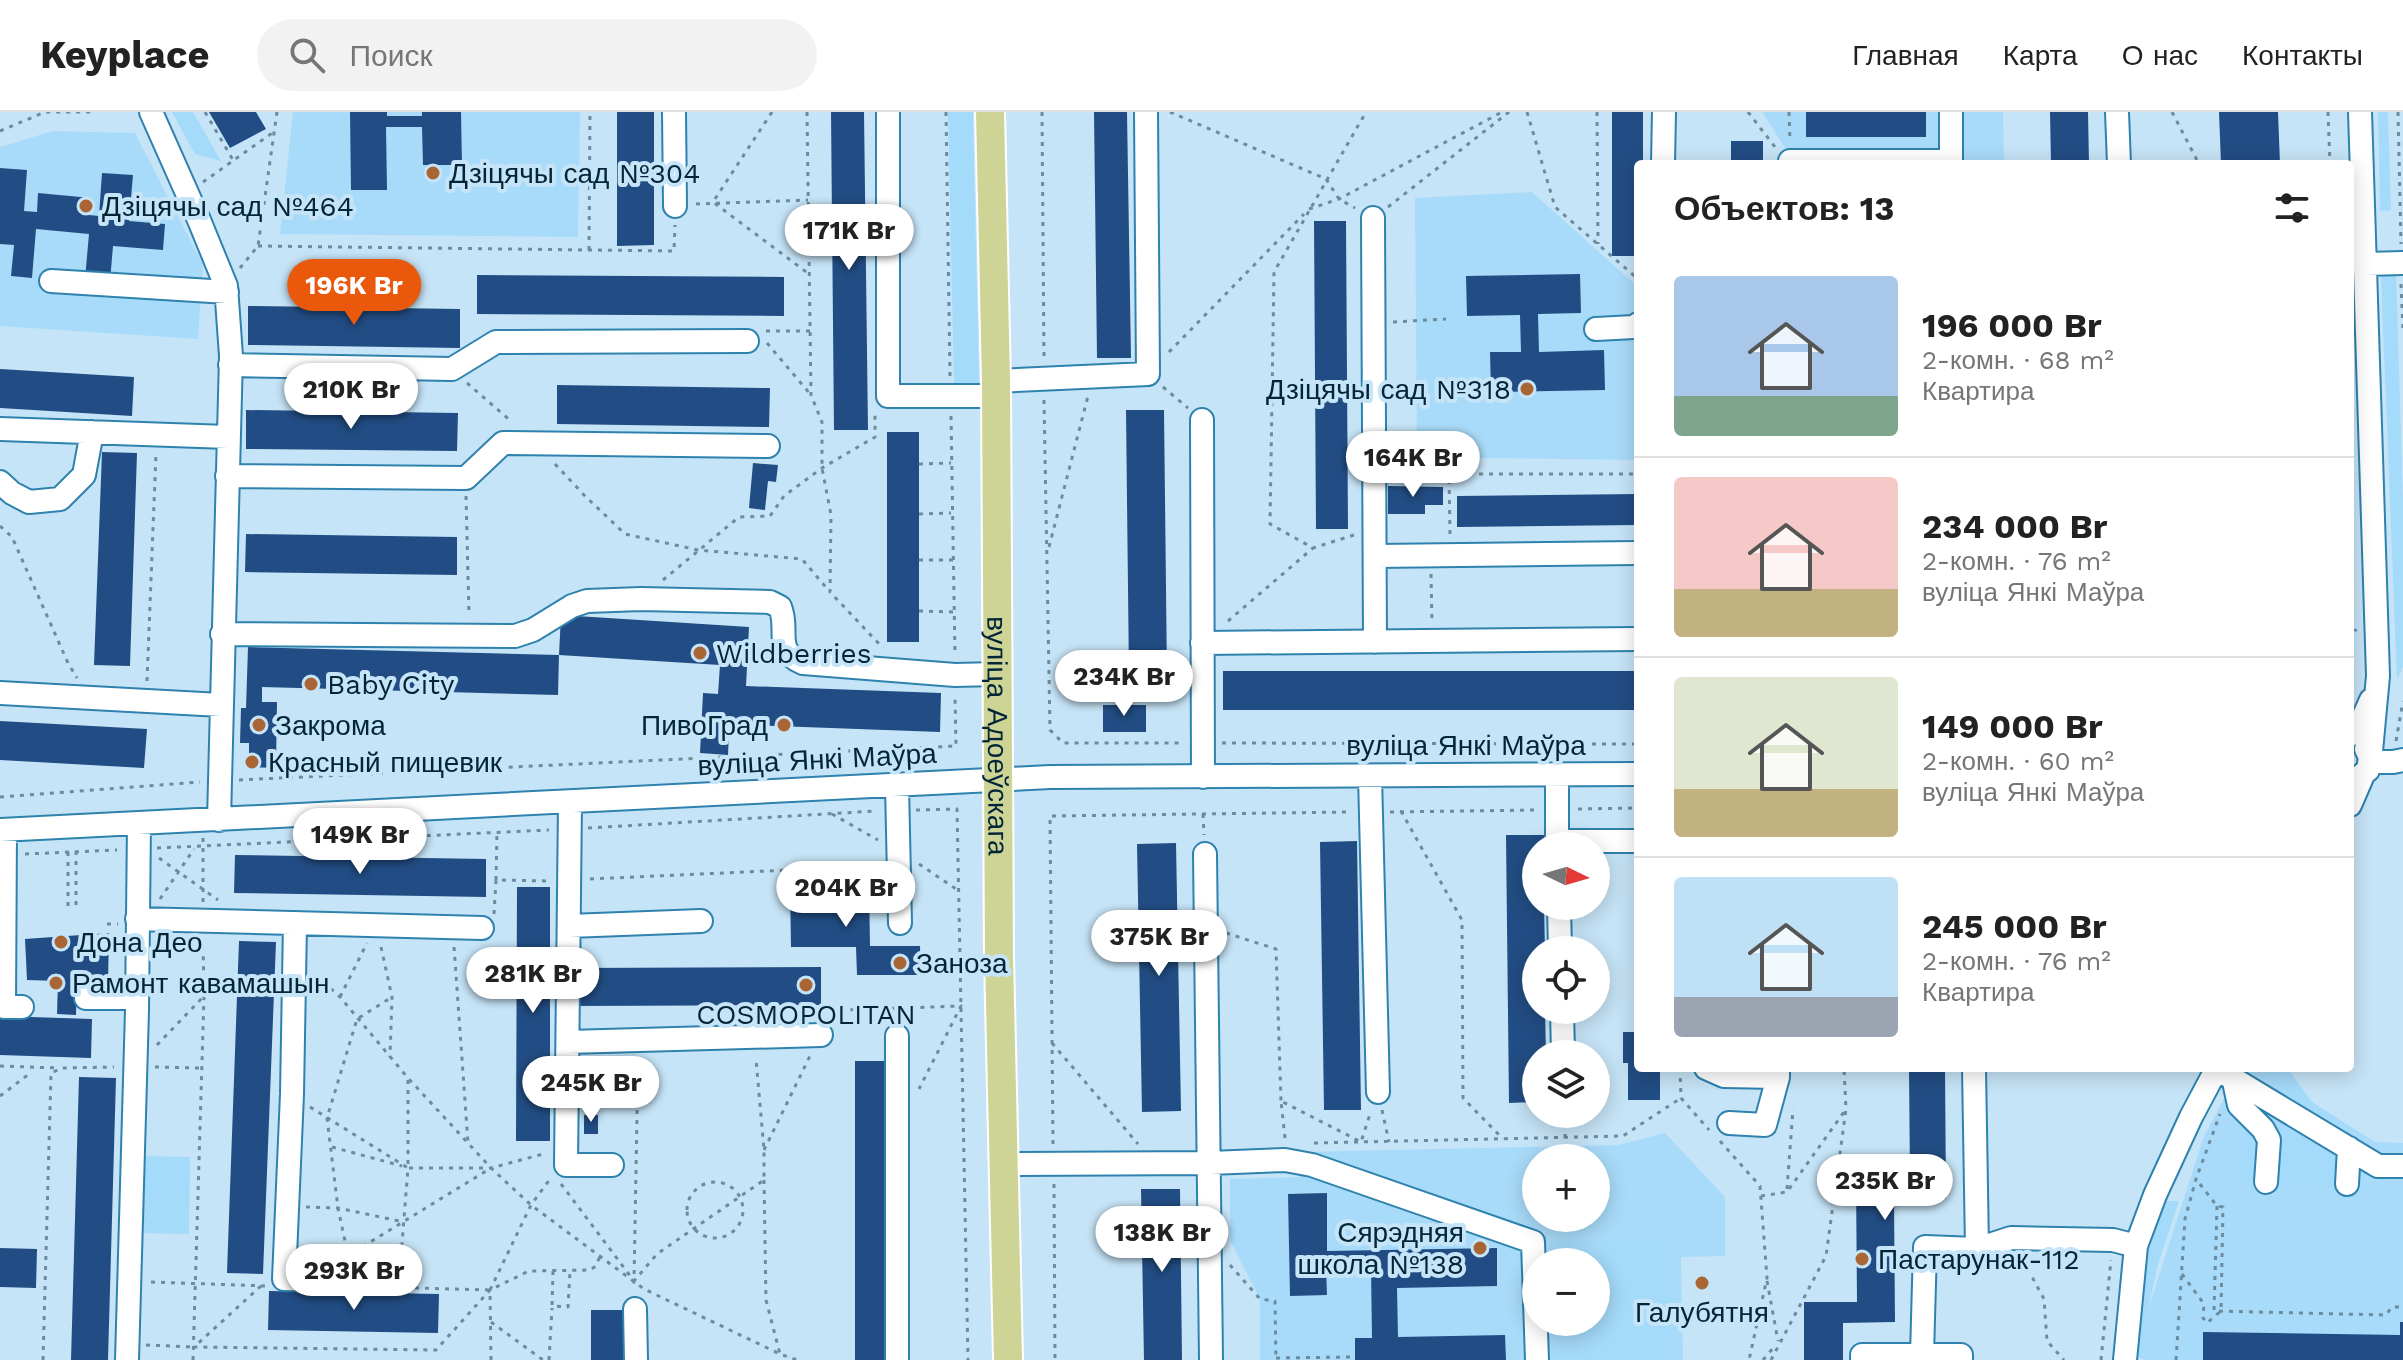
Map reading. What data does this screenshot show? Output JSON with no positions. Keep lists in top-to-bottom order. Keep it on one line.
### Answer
{"streets":{"main road":["вуліца Адоеўскага"],"street":["вуліца Янкі Маўра"]},"crossings":[["вуліца Адоеўскага","вуліца Янкі Маўра"]],"places":["Дзіцячы сад №304","Дзіцячы сад №464","Дзіцячы сад №318","Wildberries","Baby City","Закрома","ПивоГрад","Красный пищевик","Дона Део","Заноза","Рамонт кавамашын","COSMOPOLITAN","Сярэдняя школа №138","Пастарунак-112","Галубятня"],"north":"right","page":{"header":"Keyplace","search":"Поиск","nav":["Главная","Карта","О нас","Контакты"],"heading":"Объектов: 13","price":["171K Br","196K Br","210K Br","164K Br","234K Br","149K Br","204K Br","375K Br","281K Br","245K Br","235K Br","138K Br","293K Br"],"list":[{"name":"196 000 Br","note":"2-комн. · 68 m² · Квартира"},{"name":"234 000 Br","note":"2-комн. · 76 m² · вуліца Янкі Маўра"},{"name":"149 000 Br","note":"2-комн. · 60 m² · вуліца Янкі Маўра"},{"name":"245 000 Br","note":"2-комн. · 76 m² · Квартира"}],"map_buttons":["+","−"]}}
